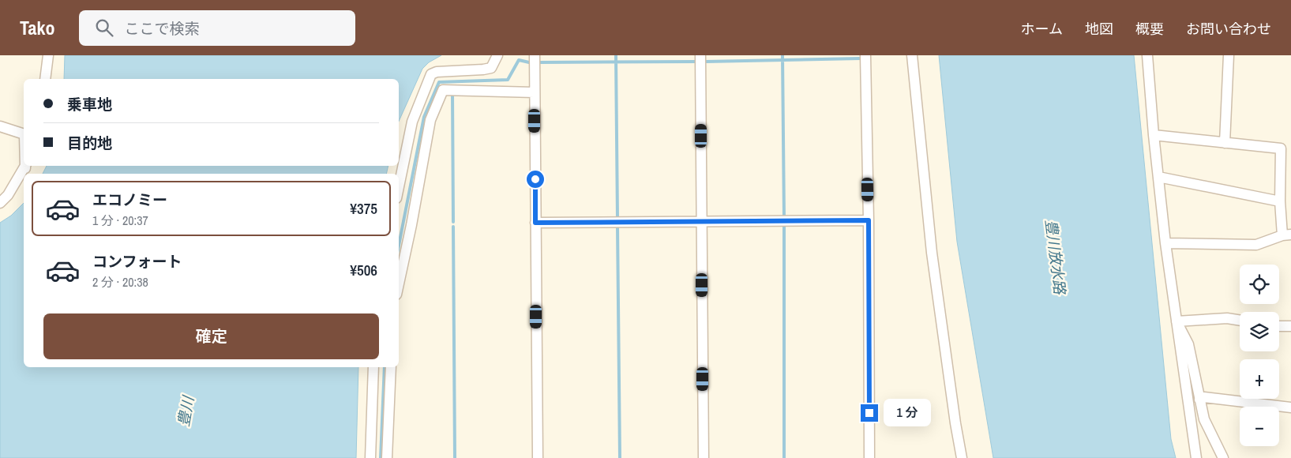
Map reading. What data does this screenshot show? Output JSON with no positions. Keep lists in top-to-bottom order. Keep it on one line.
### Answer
{"water":["豊川放水路","豊川"],"page":{"header":"Tako","search":"ここで検索","nav":["ホーム","地図","概要","お問い合わせ"],"banner":["乗車地","目的地"],"list":[{"name":"エコノミー","note":"1 分 · 20:37","value":"¥375"},{"name":"コンフォート","note":"2 分 · 20:38","value":"¥506"}],"map_buttons":["+","−"],"buttons":"確定","bubble":"1 分"}}
